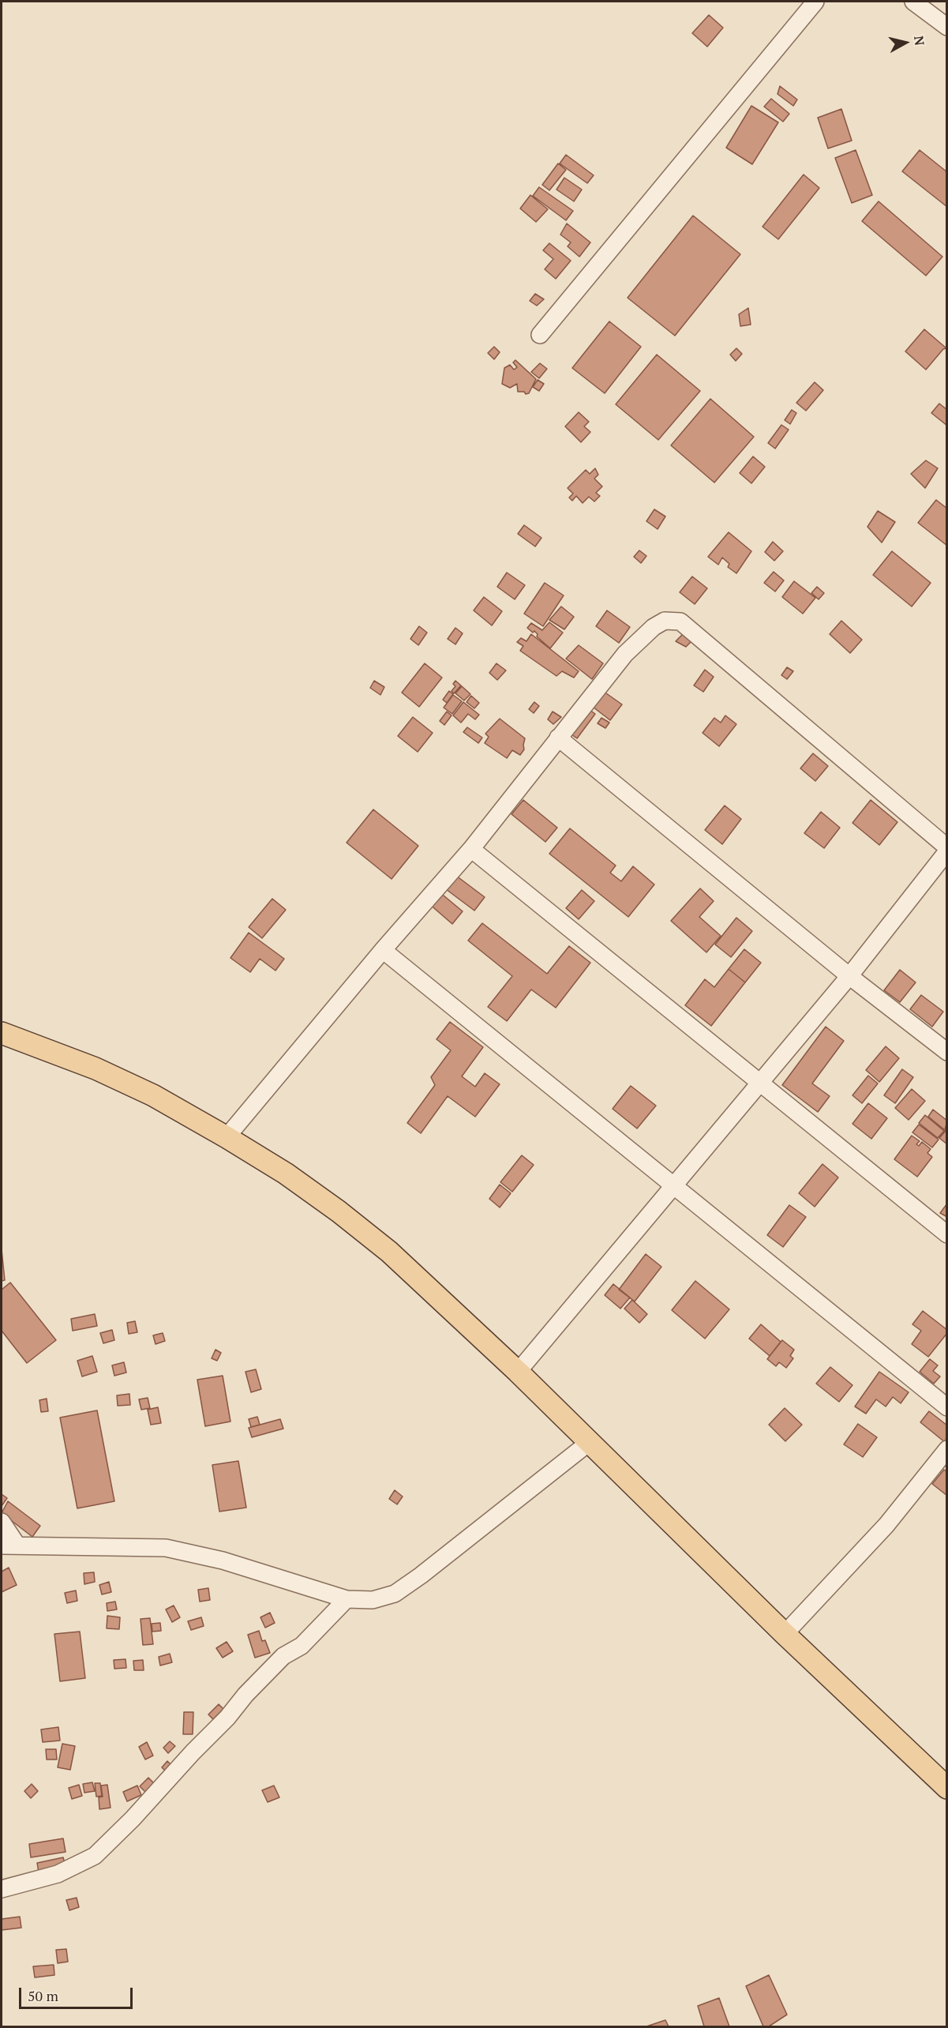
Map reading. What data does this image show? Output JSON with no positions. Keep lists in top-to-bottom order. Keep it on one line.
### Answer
{"scale_bar":"50 m","north":"right"}
